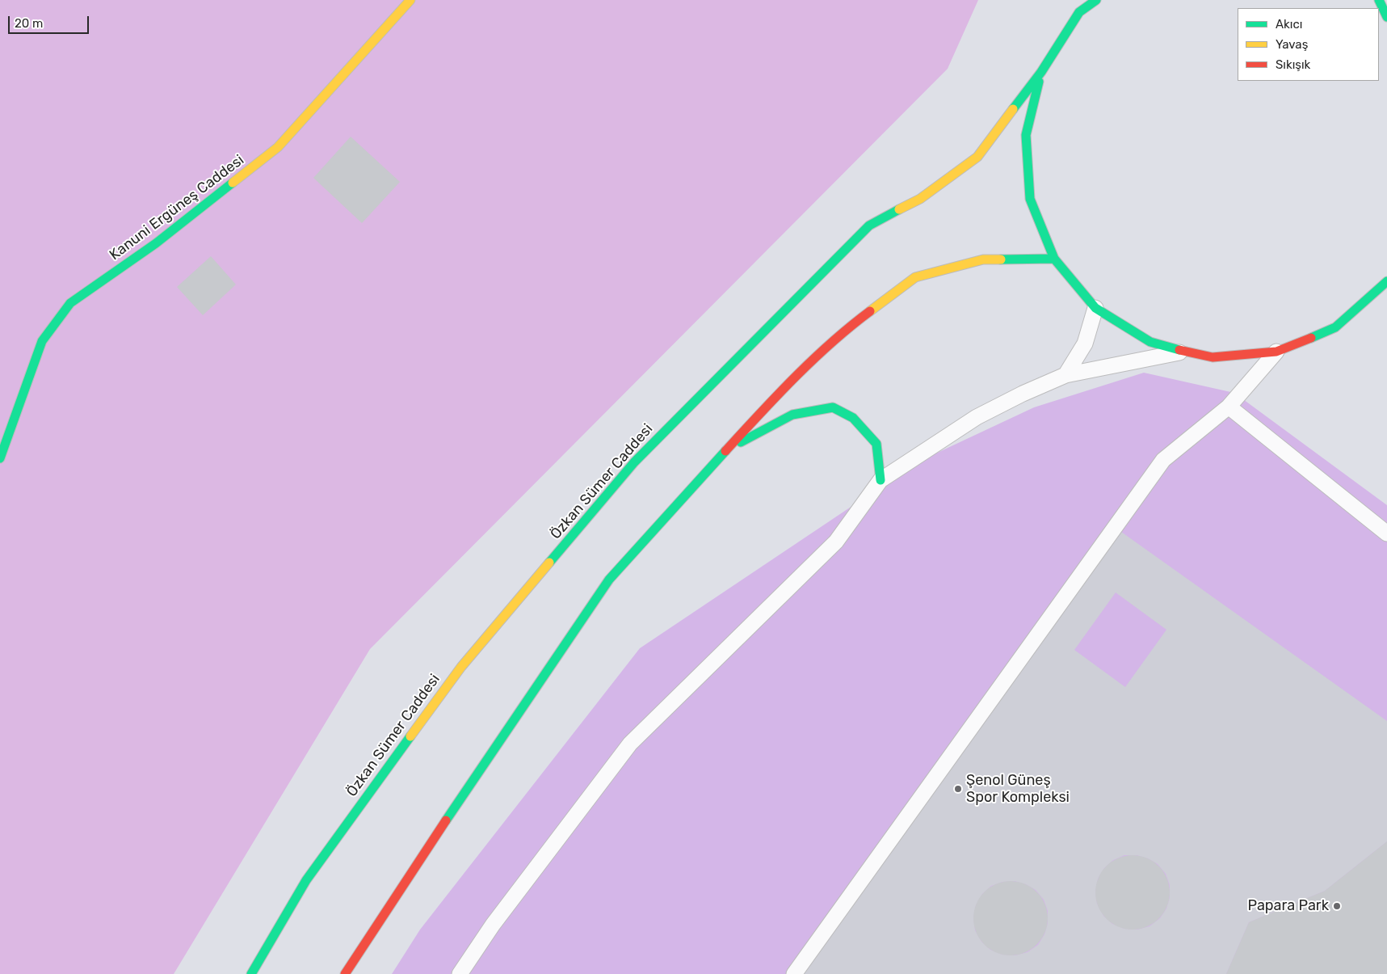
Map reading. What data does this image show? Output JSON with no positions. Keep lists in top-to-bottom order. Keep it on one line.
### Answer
{"streets":{"main road":["Kanuni Ergüneş Caddesi","Özkan Sümer Caddesi"]},"places":["Şenol Güneş Spor Kompleksi","Papara Park"],"legend":["Akıcı","Yavaş","Sıkışık"],"scale_bar":"20 m"}
